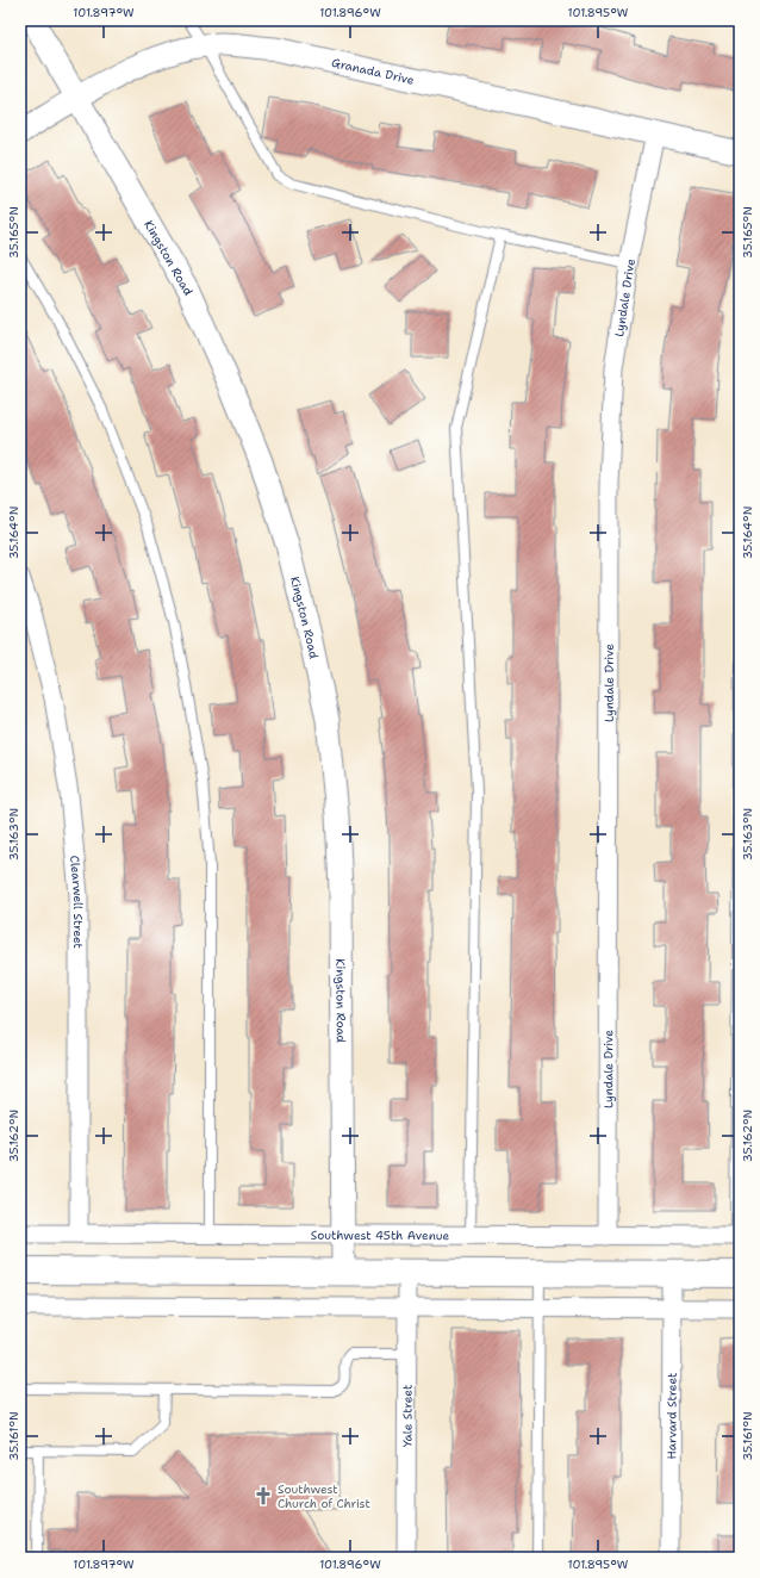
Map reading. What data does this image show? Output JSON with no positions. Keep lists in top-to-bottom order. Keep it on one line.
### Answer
{"streets":{"street":["Granada Drive","Kingston Road","Lyndale Drive","Clearwell Street","Southwest 45th Avenue","Yale Street","Harvard Street"]},"crossings":[["Granada Drive","Kingston Road"],["Granada Drive","Lyndale Drive"],["Kingston Road","Southwest 45th Avenue"],["Lyndale Drive","Southwest 45th Avenue"],["Clearwell Street","Southwest 45th Avenue"]],"places":{"church":["Southwest Church of Christ"]},"coordinates":["101.897°W","101.896°W","101.895°W","35.165°N","35.164°N","35.163°N","35.162°N","35.161°N"]}
